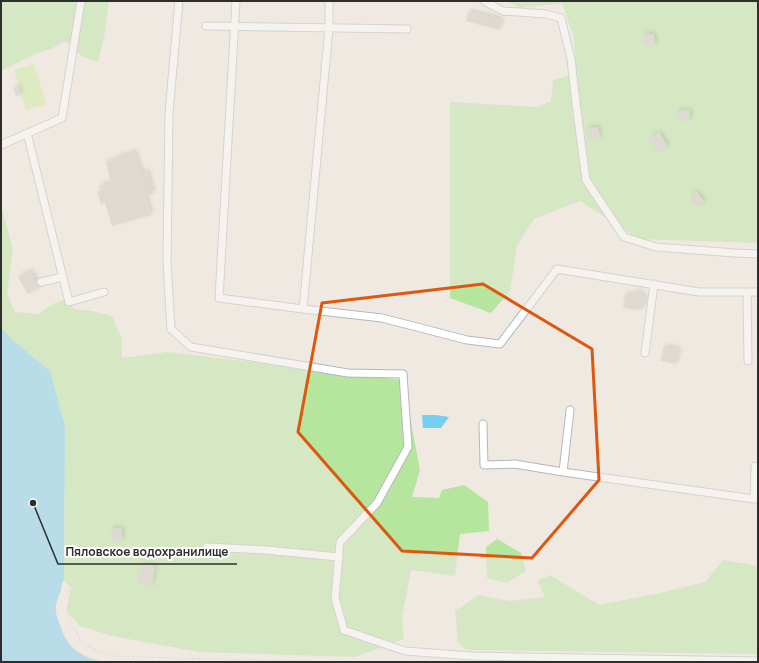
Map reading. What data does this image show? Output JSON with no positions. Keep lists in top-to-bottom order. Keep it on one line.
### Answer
{"places":["Пяловское водохранилище"]}
